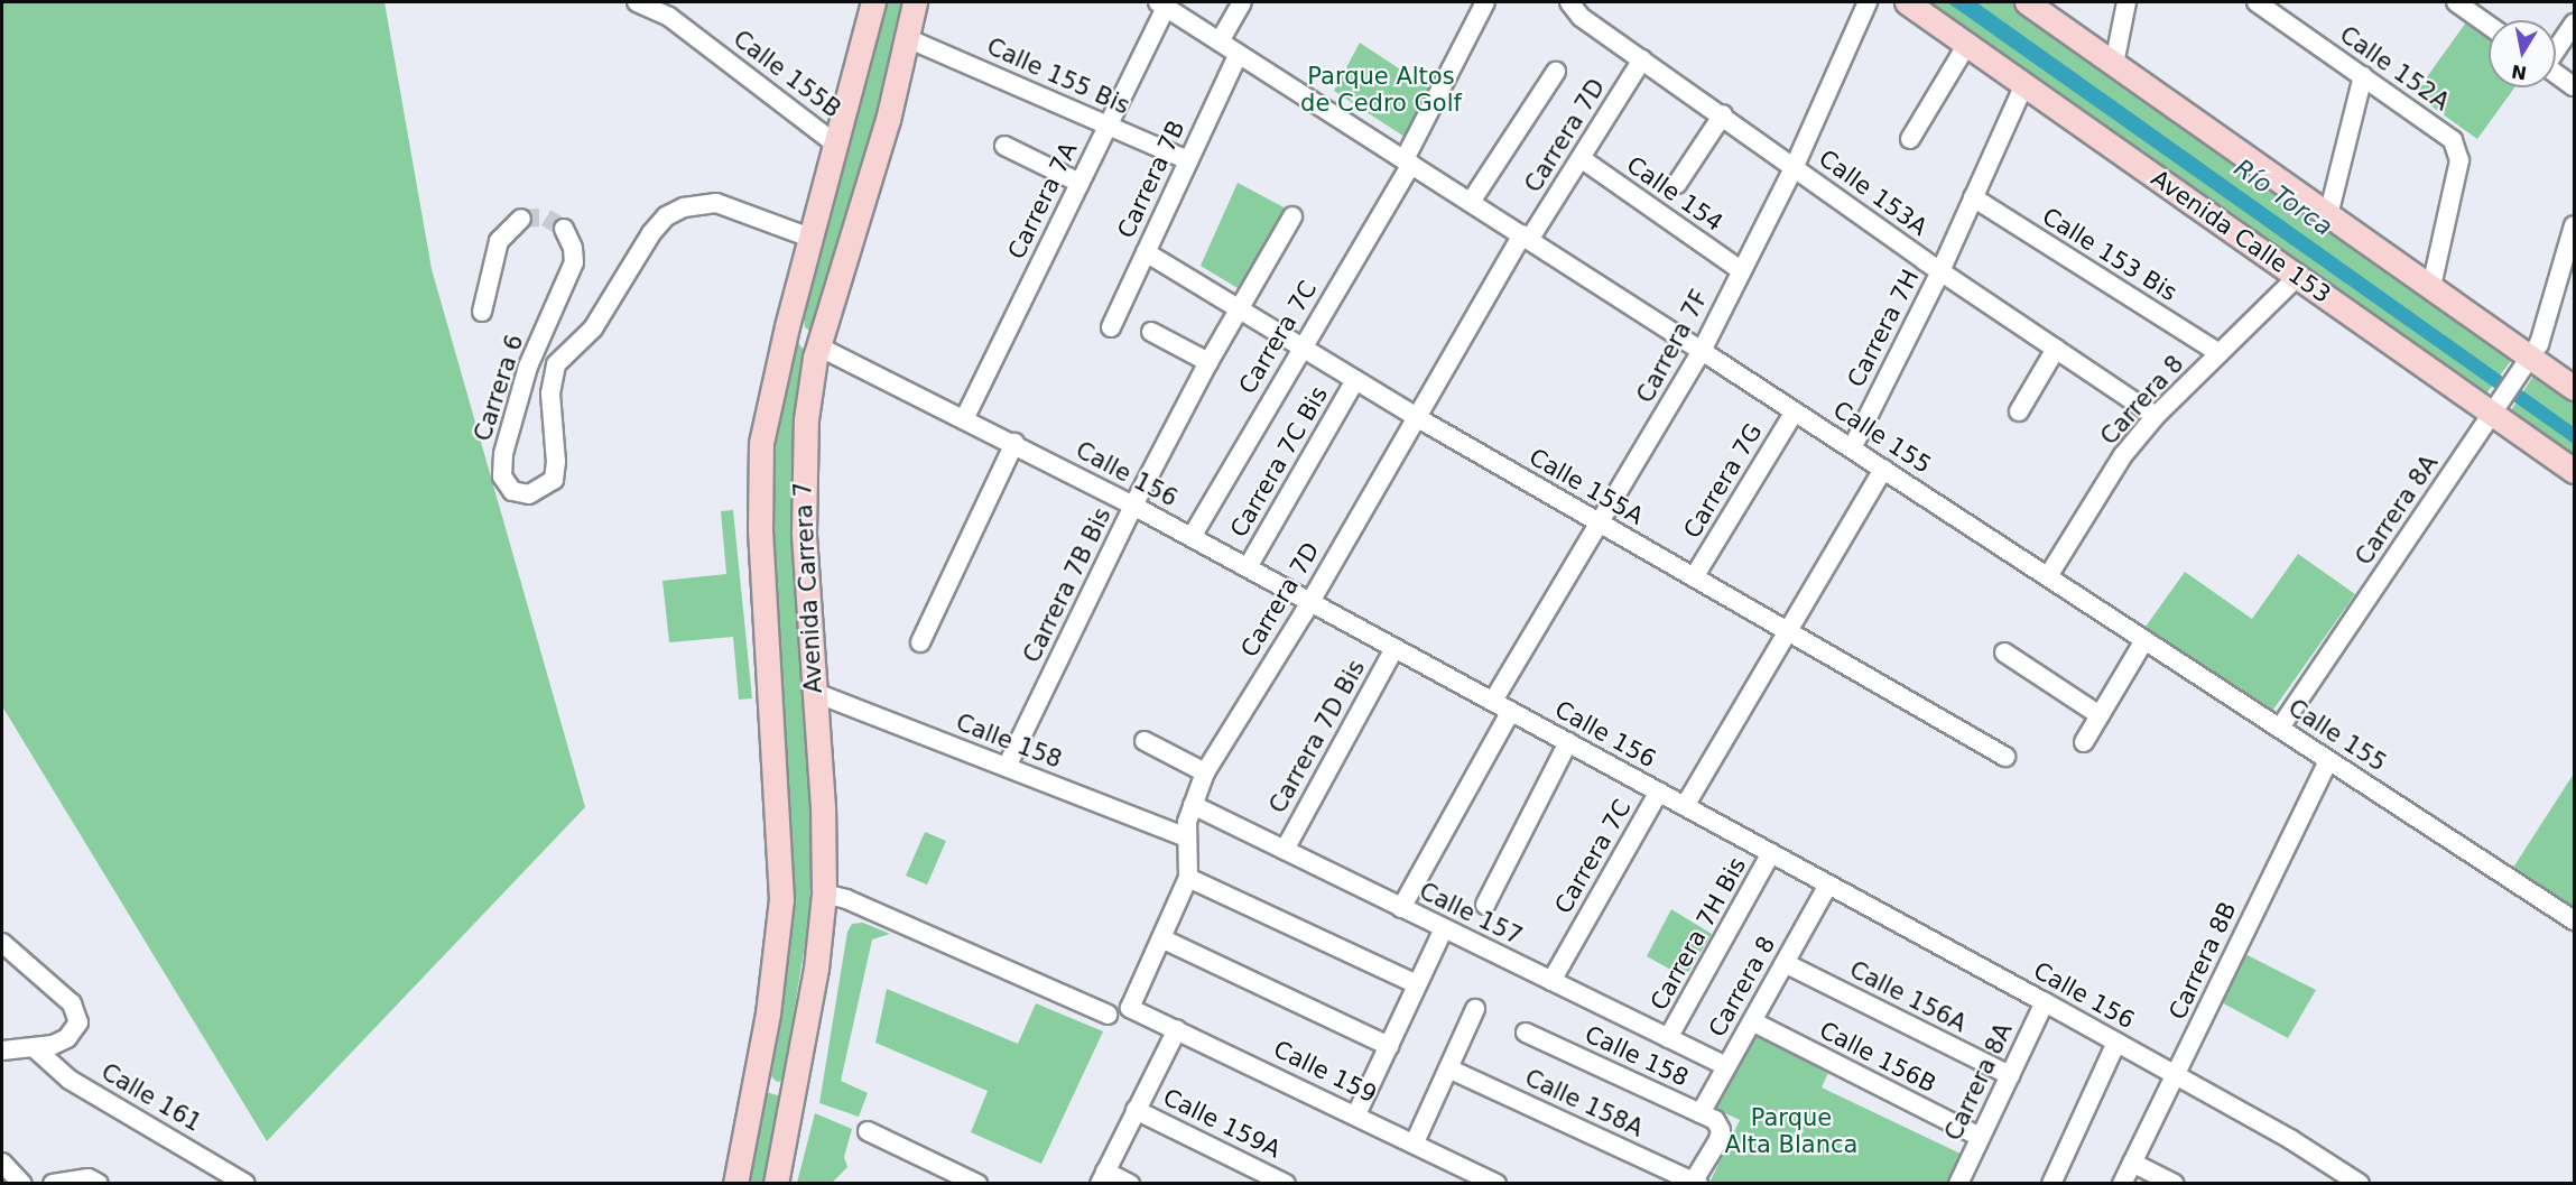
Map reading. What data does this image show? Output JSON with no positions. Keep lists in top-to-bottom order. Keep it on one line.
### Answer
{"streets":{"main road":["Avenida Calle 153","Avenida Carrera 7"],"street":["Calle 152A","Calle 155B","Calle 155 Bis","Carrera 7D","Carrera 7B","Calle 153A","Calle 154","Carrera 7A","Calle 153 Bis","Carrera 7H","Carrera 7C","Carrera 7F","Carrera 6","Carrera 8","Calle 155","Carrera 7C Bis","Calle 156","Carrera 7G","Calle 155A","Carrera 8A","Carrera 7B Bis","Carrera 7D Bis","Calle 158","Calle 157","Carrera 7H Bis","Carrera 8B","Calle 156A","Calle 156B","Calle 159","Calle 161","Calle 158A","Calle 159A"]},"crossings":[["Calle 155B","Avenida Carrera 7"],["Calle 155 Bis","Carrera 7B"],["Calle 155 Bis","Carrera 7A"],["Calle 155 Bis","Avenida Carrera 7"],["Carrera 7D","Calle 153A"],["Carrera 7D","Calle 154"],["Carrera 7D","Calle 155"],["Carrera 7D","Calle 156"],["Carrera 7D","Calle 155A"],["Carrera 7D","Calle 158"],["Carrera 7D","Calle 157"],["Carrera 7D","Calle 159"],["Carrera 7B","Calle 155"],["Carrera 7B","Calle 155A"],["Calle 153A","Carrera 7H"],["Calle 153A","Carrera 7F"],["Calle 153A","Carrera 8"],["Calle 154","Carrera 7F"],["Carrera 7A","Calle 155"],["Carrera 7A","Calle 156"],["Avenida Calle 153","Carrera 7H"],["Avenida Calle 153","Carrera 8"],["Avenida Calle 153","Carrera 8A"],["Calle 153 Bis","Carrera 7H"],["Calle 153 Bis","Carrera 8"],["Carrera 7H","Calle 155"],["Carrera 7C","Calle 155"],["Carrera 7C","Calle 156"],["Carrera 7C","Calle 155A"],["Carrera 7C","Calle 157"],["Carrera 7F","Calle 155"],["Carrera 7F","Calle 156"],["Carrera 7F","Calle 155A"],["Carrera 6","Avenida Carrera 7"],["Carrera 8","Calle 155"],["Carrera 8","Calle 156"],["Carrera 8","Calle 158"],["Carrera 8","Calle 157"],["Carrera 8","Calle 156A"],["Carrera 8","Calle 156B"],["Calle 155","Carrera 7G"],["Calle 155","Carrera 8A"],["Calle 155","Carrera 8B"],["Carrera 7C Bis","Calle 156"],["Carrera 7C Bis","Calle 155A"],["Calle 156","Carrera 8A"],["Calle 156","Carrera 7B Bis"],["Calle 156","Avenida Carrera 7"],["Calle 156","Carrera 7D Bis"],["Calle 156","Carrera 7H Bis"],["Calle 156","Carrera 8B"],["Carrera 7G","Calle 155A"],["Calle 155A","Carrera 7B Bis"],["Carrera 8A","Calle 156A"],["Carrera 8A","Calle 156B"],["Carrera 7B Bis","Calle 158"],["Avenida Carrera 7","Calle 158"],["Carrera 7D Bis","Calle 157"],["Calle 158","Calle 158A"],["Calle 157","Carrera 7H Bis"]],"water":["Río Torca"],"parks":["Parque Altos de Cedro Golf","Parque Alta Blanca"],"north":"bottom"}
